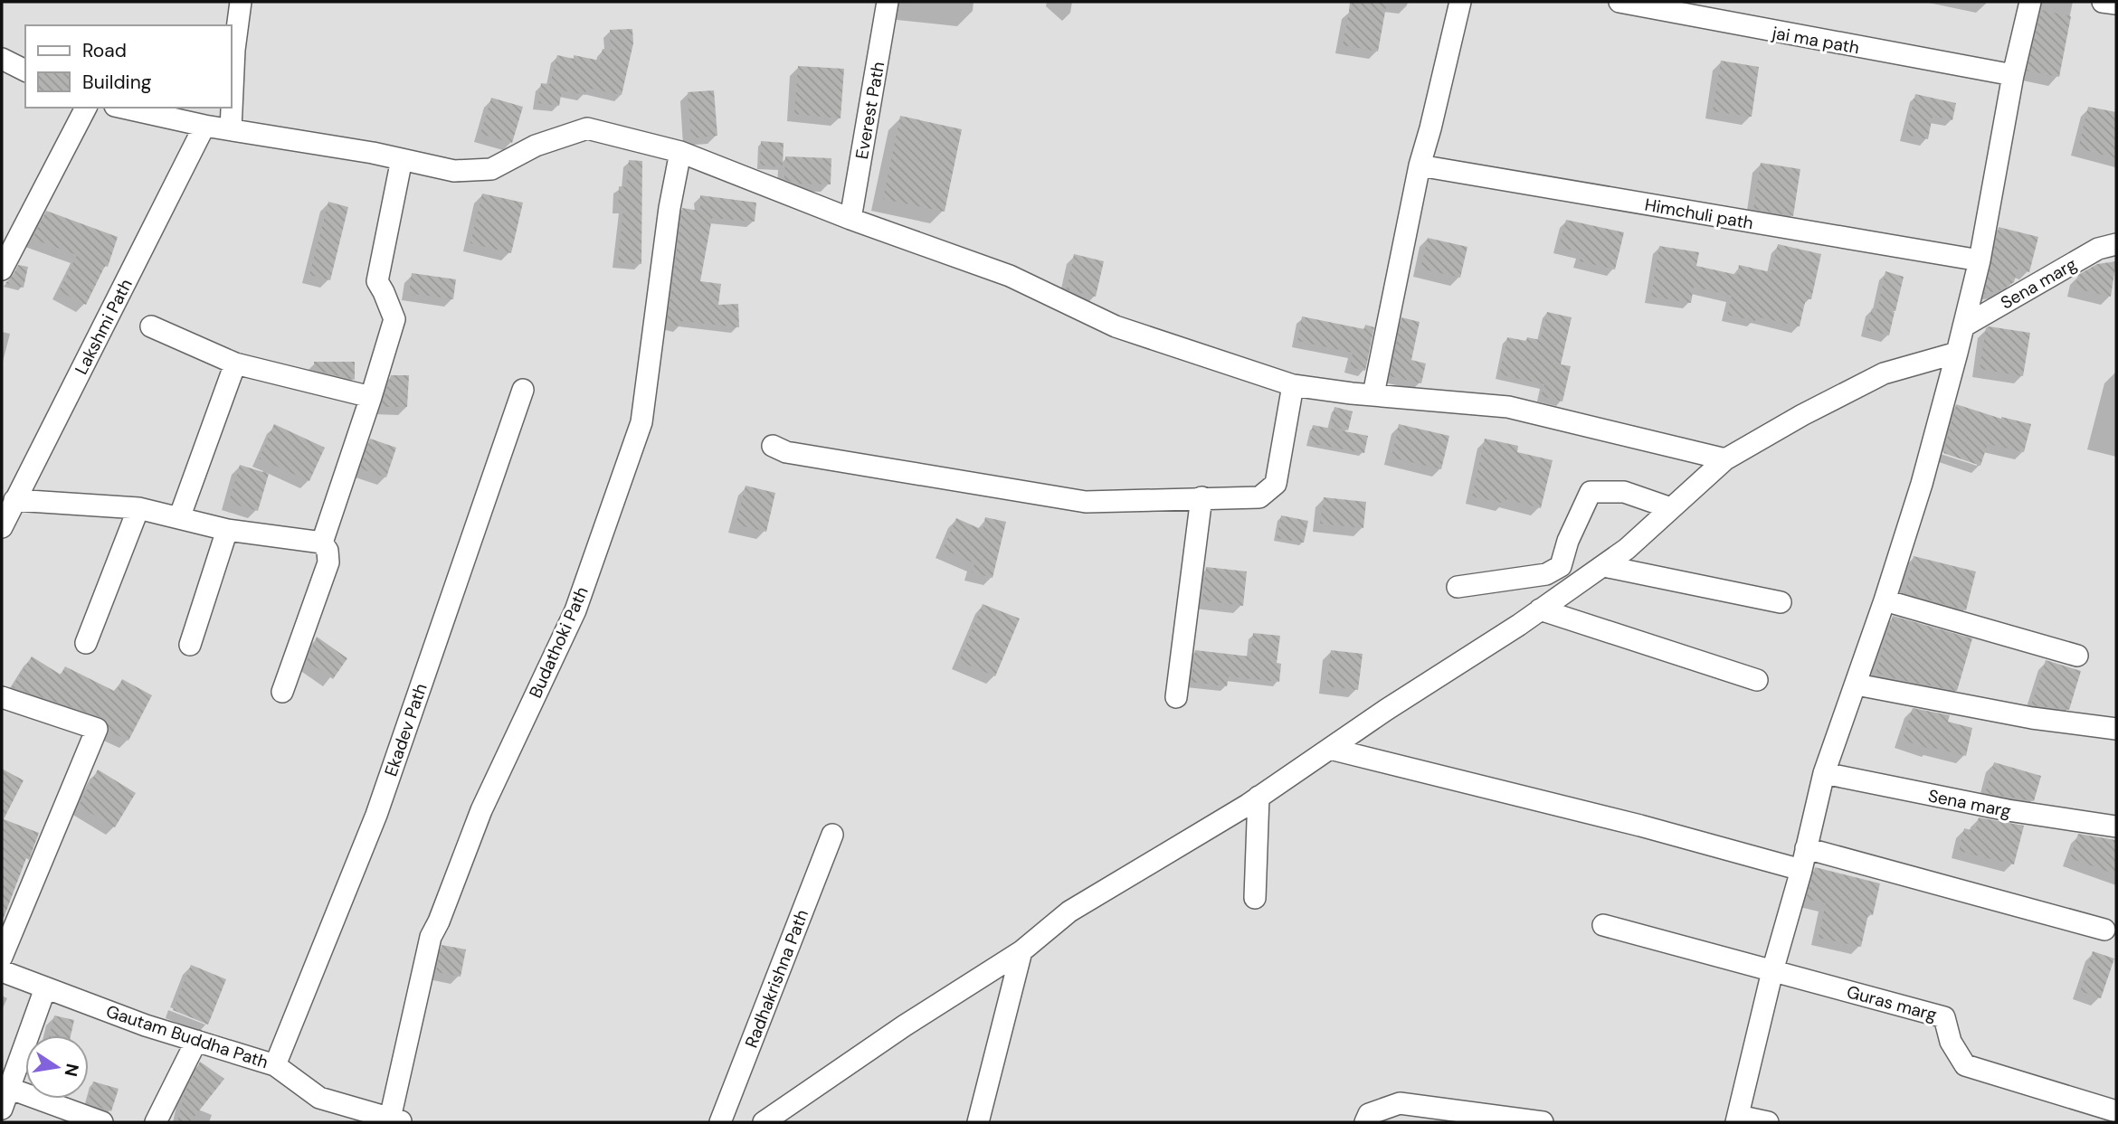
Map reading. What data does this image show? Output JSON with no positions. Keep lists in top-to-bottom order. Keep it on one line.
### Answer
{"streets":{"street":["jai ma path","Everest Path","Himchuli path","Sena marg","Lakshmi Path","Budathoki Path","Ekadev Path","Radhakrishna Path","Guras marg","Gautam Buddha Path"]},"crossings":[["Budathoki Path","Gautam Buddha Path"],["Ekadev Path","Gautam Buddha Path"]],"legend":["Road","Building"],"north":"right"}
